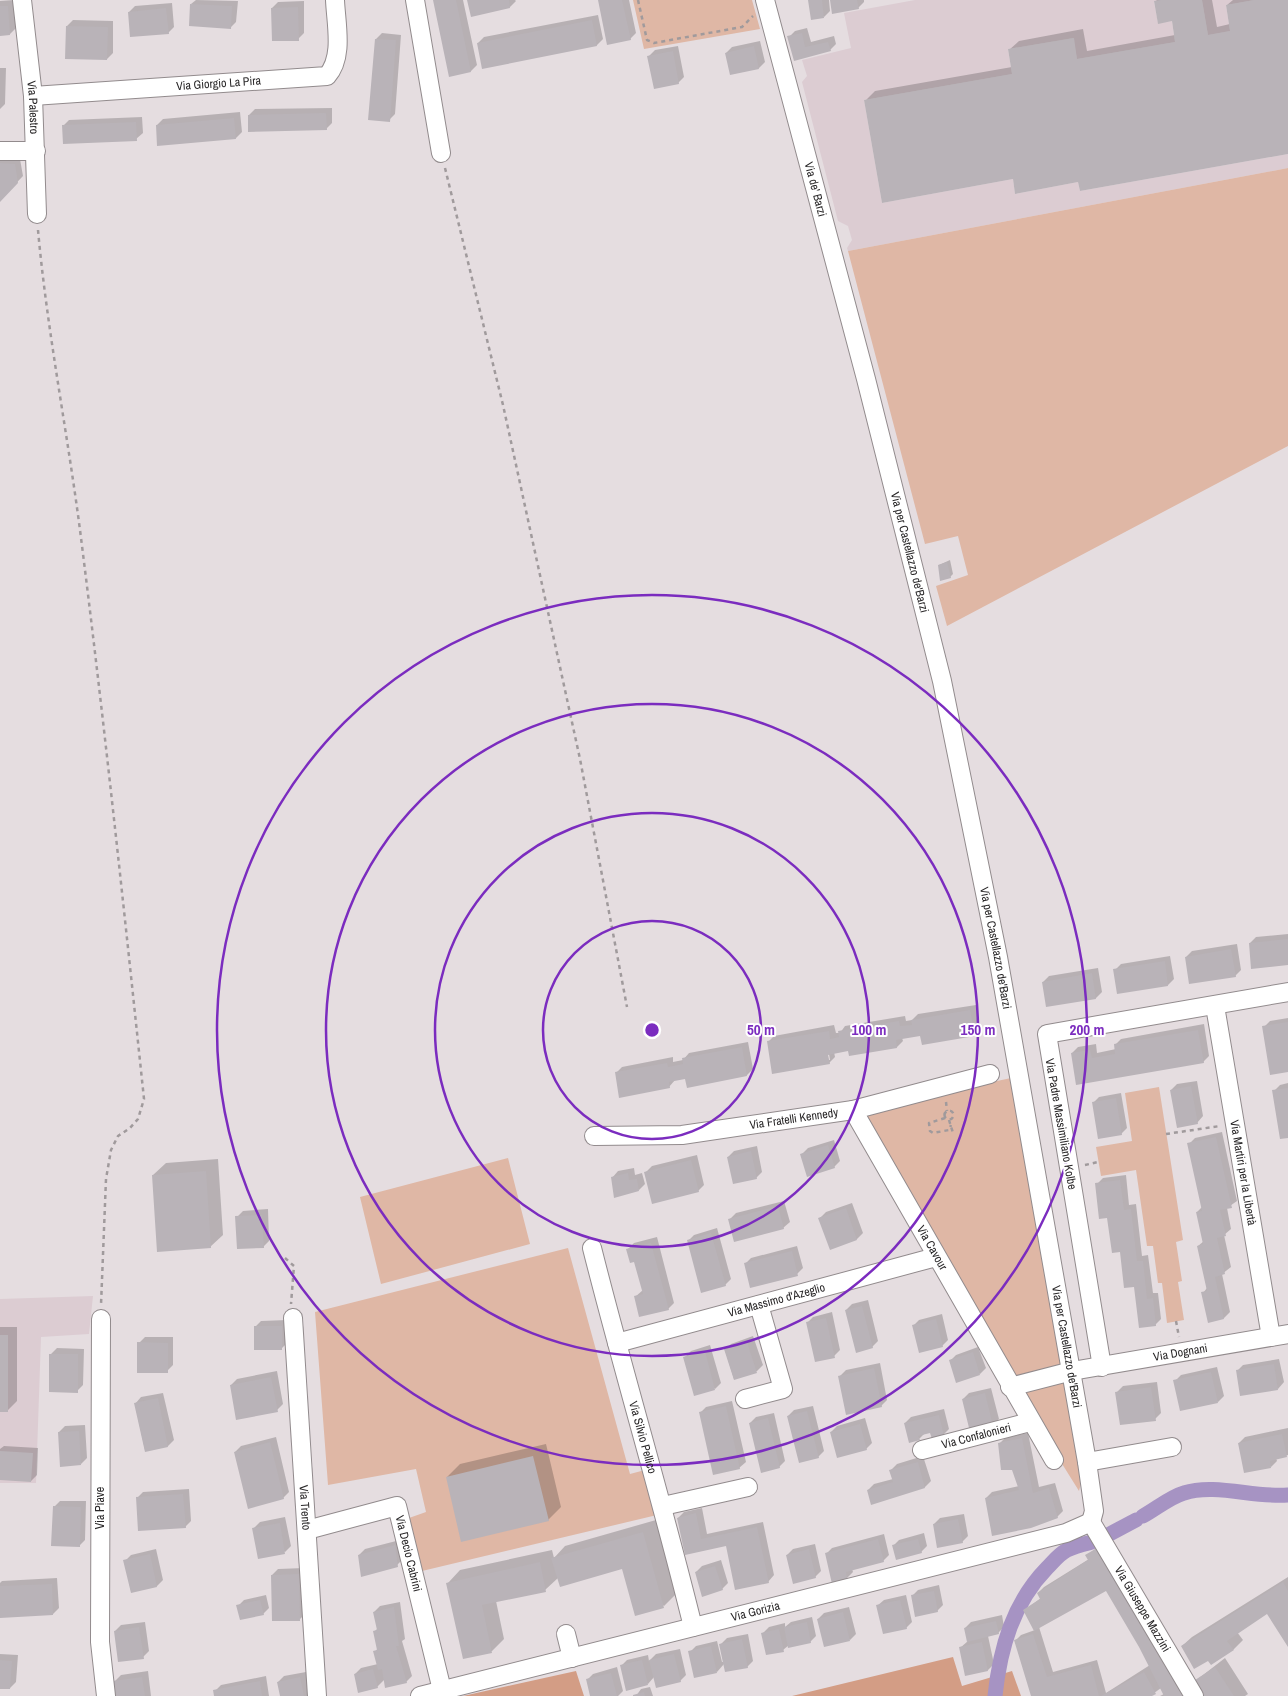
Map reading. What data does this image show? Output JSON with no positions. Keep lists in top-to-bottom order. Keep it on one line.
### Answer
{"streets":{"street":["Via Giorgio La Pira","Via Palestro","Via de' Barzi","Via per Castellazzo de'Barzi","Via Fratelli Kennedy","Via Padre Massimiliano Kolbe","Via Martiri per la Libertà","Via Cavour","Via Massimo d'Azeglio","Via Dognani","Via Confalonieri","Via Silvio Pellico","Via Trento","Via Piave","Via Decio Cabrini","Via Giuseppe Mazzini","Via Gorizia"]},"crossings":[["Via Giorgio La Pira","Via Palestro"],["Via de' Barzi","Via per Castellazzo de'Barzi"],["Via per Castellazzo de'Barzi","Via Dognani"],["Via per Castellazzo de'Barzi","Via Giuseppe Mazzini"],["Via per Castellazzo de'Barzi","Via Gorizia"],["Via Fratelli Kennedy","Via Cavour"],["Via Padre Massimiliano Kolbe","Via Martiri per la Libertà"],["Via Padre Massimiliano Kolbe","Via Dognani"],["Via Martiri per la Libertà","Via Dognani"],["Via Cavour","Via Massimo d'Azeglio"],["Via Cavour","Via Confalonieri"],["Via Massimo d'Azeglio","Via Silvio Pellico"],["Via Silvio Pellico","Via Gorizia"],["Via Trento","Via Decio Cabrini"],["Via Decio Cabrini","Via Gorizia"],["Via Giuseppe Mazzini","Via Gorizia"]],"rings":["50 m","100 m","150 m","200 m"]}
